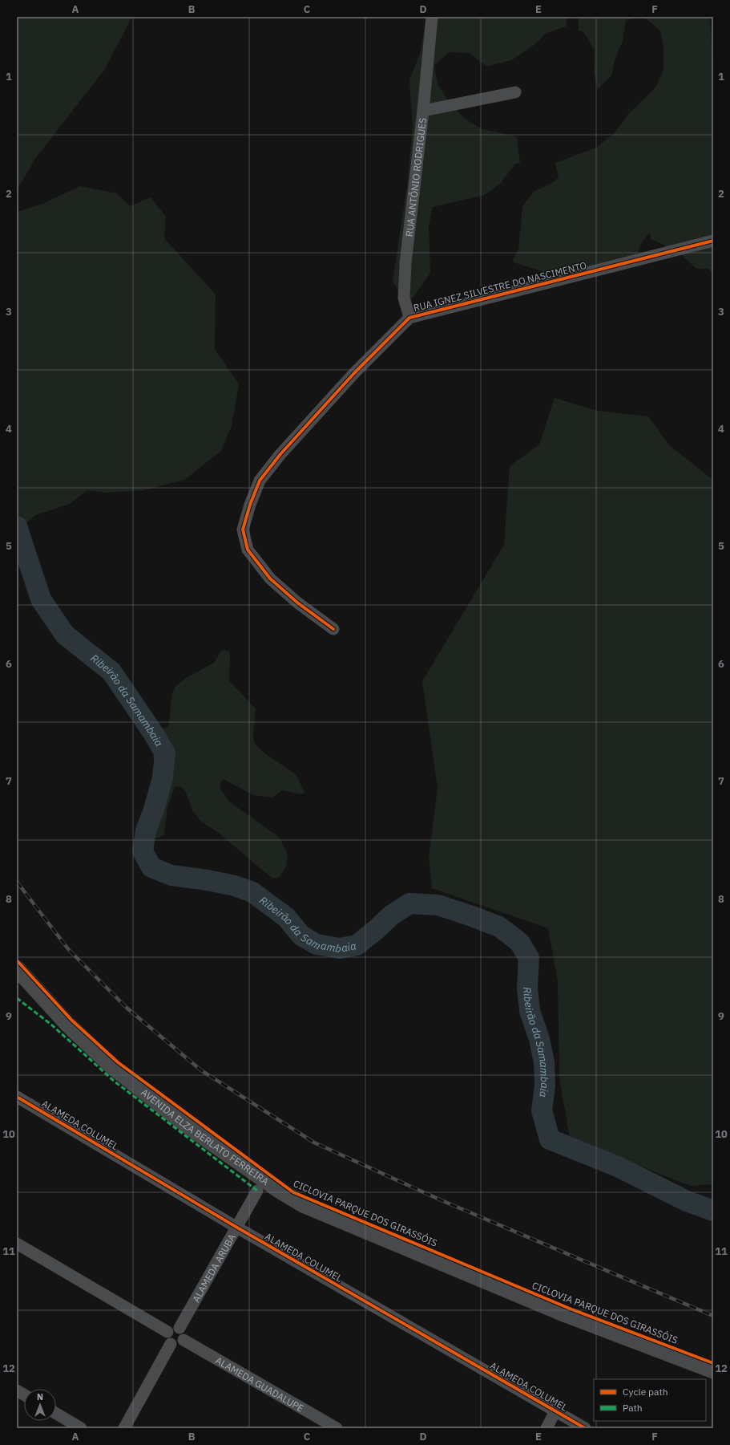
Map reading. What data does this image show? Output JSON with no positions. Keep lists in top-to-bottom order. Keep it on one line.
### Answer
{"streets":{"main road":["AVENIDA ELZA BERLATO FERREIRA"],"street":["RUA ANTÔNIO RODRIGUES","RUA IGNEZ SILVESTRE DO NASCIMENTO","ALAMEDA COLUMEL","ALAMEDA ARUBA","ALAMEDA GUADALUPE"],"cycle path":["CICLOVIA PARQUE DOS GIRASSÓIS"]},"crossings":[["RUA ANTÔNIO RODRIGUES","RUA IGNEZ SILVESTRE DO NASCIMENTO"],["ALAMEDA COLUMEL","ALAMEDA ARUBA"],["ALAMEDA ARUBA","ALAMEDA GUADALUPE"]],"water":["Ribeirão da Samambaia"],"legend":["Cycle path","Path"],"north":"top","grid":{"columns":["A","B","C","D","E","F"],"rows":["1","2","3","4","5","6","7","8","9","10","11","12"]}}
